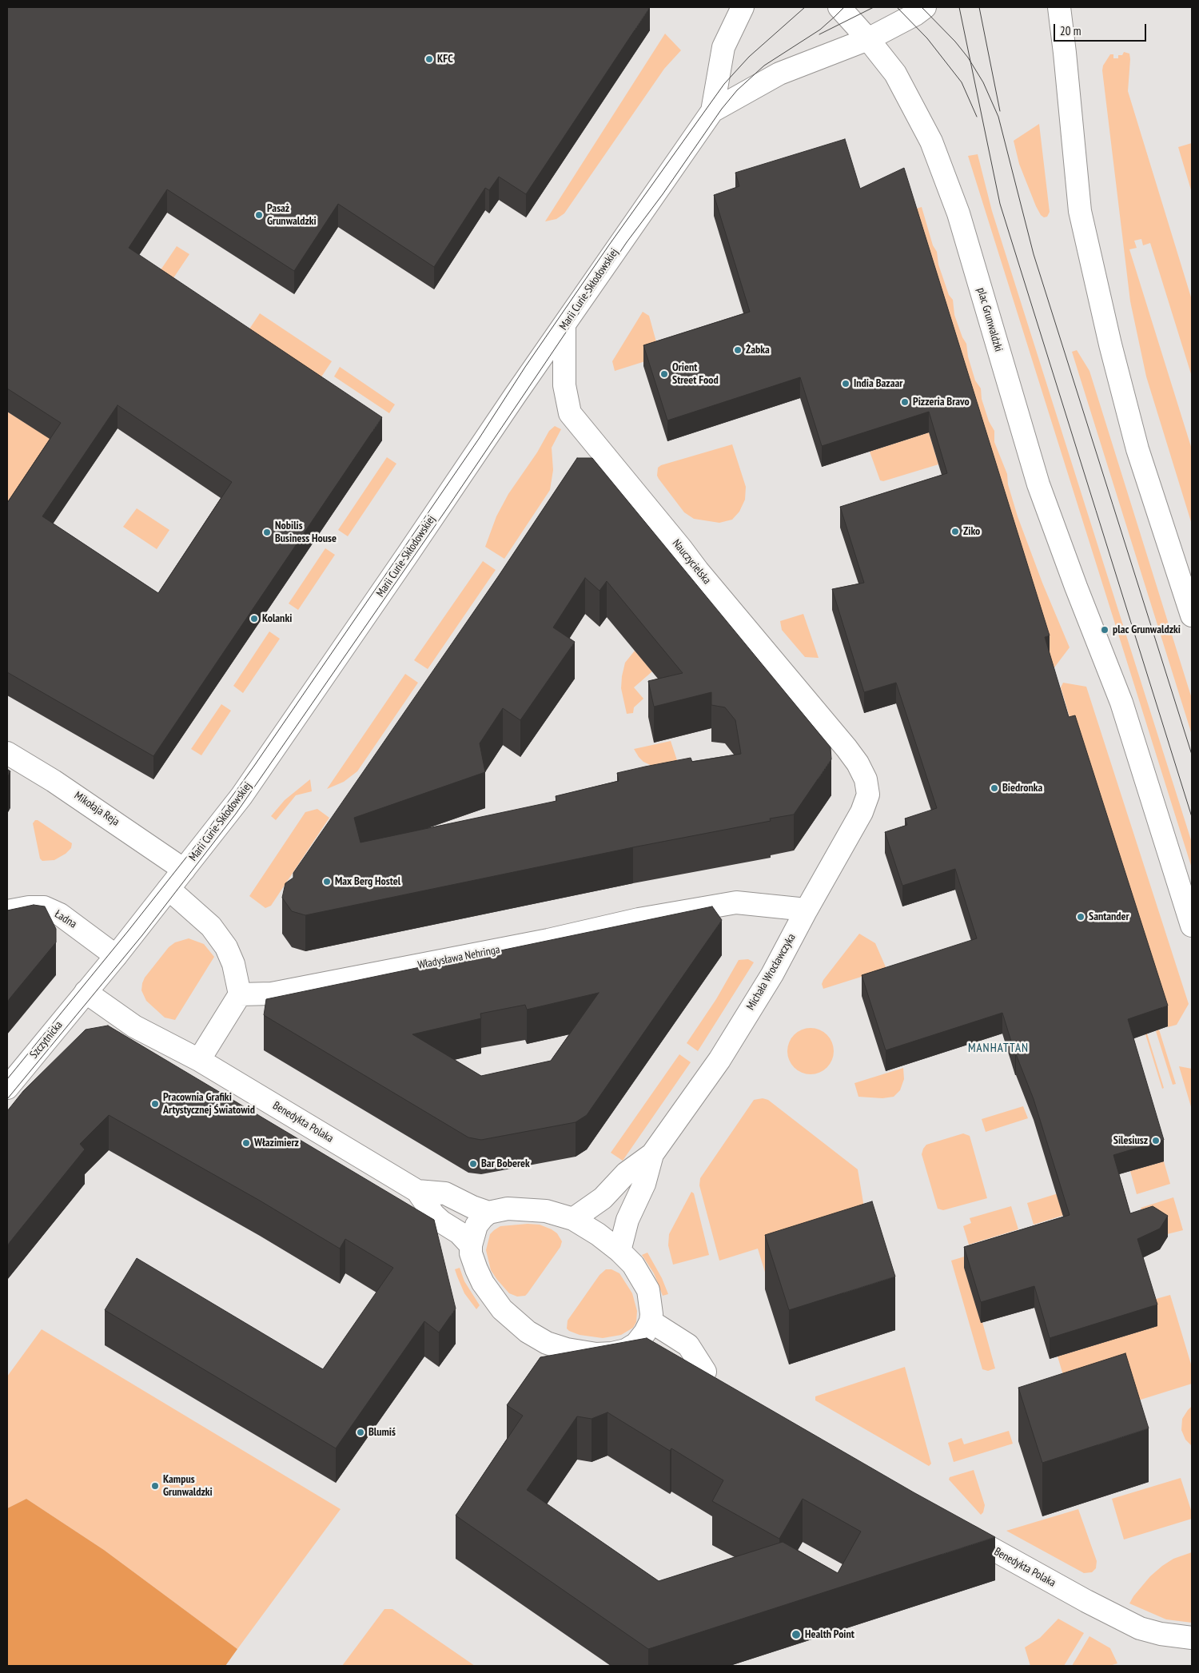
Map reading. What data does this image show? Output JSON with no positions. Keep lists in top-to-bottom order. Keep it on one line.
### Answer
{"streets":{"street":["Marii Curie-Skłodowskiej","plac Grunwaldzki","Nauczycielska","Mikołaja Reja","Ładna","Władysława Nehringa","Michała Wrocławczyka","Szczytnicka","Benedykta Polaka"]},"crossings":[["Marii Curie-Skłodowskiej","plac Grunwaldzki"],["Marii Curie-Skłodowskiej","Nauczycielska"],["Marii Curie-Skłodowskiej","Mikołaja Reja"],["Marii Curie-Skłodowskiej","Ładna"],["Marii Curie-Skłodowskiej","Szczytnicka"],["Marii Curie-Skłodowskiej","Benedykta Polaka"],["Nauczycielska","Michała Wrocławczyka"],["Władysława Nehringa","Michała Wrocławczyka"],["Szczytnicka","Benedykta Polaka"]],"districts":["MANHATTAN"],"places":["KFC","Pasaż Grunwaldzki","Żabka","Orient Street Food","India Bazaar","Pizzeria Bravo","Ziko","Nobilis Business House","Kolanki","plac Grunwaldzki","Biedronka","Max Berg Hostel","Santander","Pracownia Grafiki Artystycznej Światowid","Silesiusz","Włazimierz","Bar Boberek","Blumiś","Kampus Grunwaldzki","Health Point"],"scale_bar":"20 m"}
